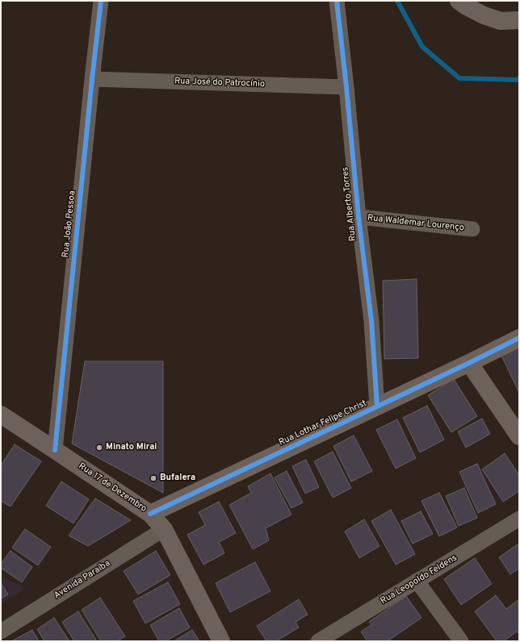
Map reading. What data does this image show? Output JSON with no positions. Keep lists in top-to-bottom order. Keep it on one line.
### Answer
{"streets":{"street":["Rua José do Patrocínio","Rua Alberto Torres","Rua Waldemar Lourenço","Rua João Pessoa","Rua Lothar Felipe Christ","Rua 17 de Dezembro","Avenida Paraíba","Rua Leopoldo Feldens"]},"crossings":[["Rua José do Patrocínio","Rua Alberto Torres"],["Rua José do Patrocínio","Rua João Pessoa"],["Rua Alberto Torres","Rua Waldemar Lourenço"],["Rua Alberto Torres","Rua Lothar Felipe Christ"],["Rua João Pessoa","Rua 17 de Dezembro"],["Rua Lothar Felipe Christ","Rua 17 de Dezembro"],["Rua 17 de Dezembro","Avenida Paraíba"]],"places":["Minato Mirai","Bufalera"]}
